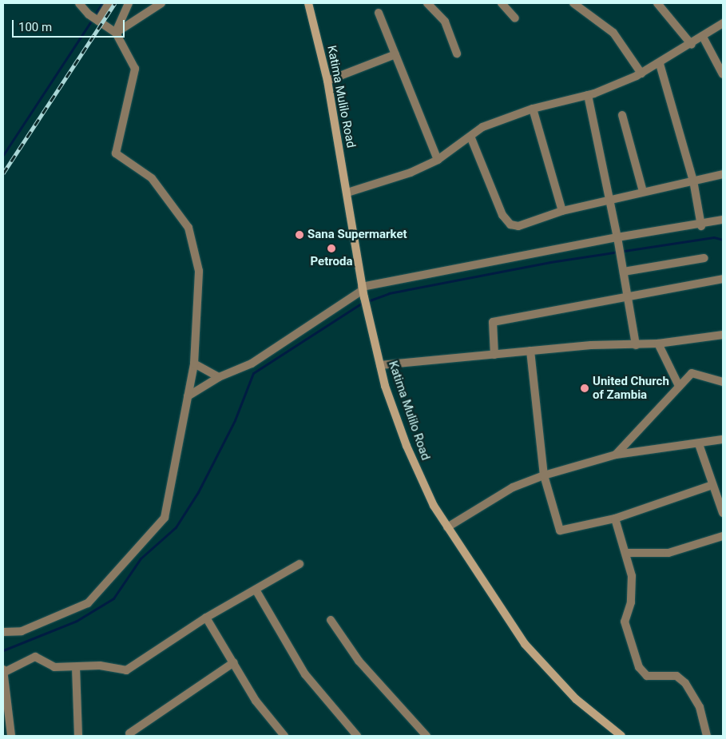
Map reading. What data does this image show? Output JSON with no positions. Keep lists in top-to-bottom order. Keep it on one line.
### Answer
{"streets":{"main road":["Katima Mulilo Road"]},"places":["Sana Supermarket","Petroda","United Church of Zambia"],"scale_bar":"100 m"}
